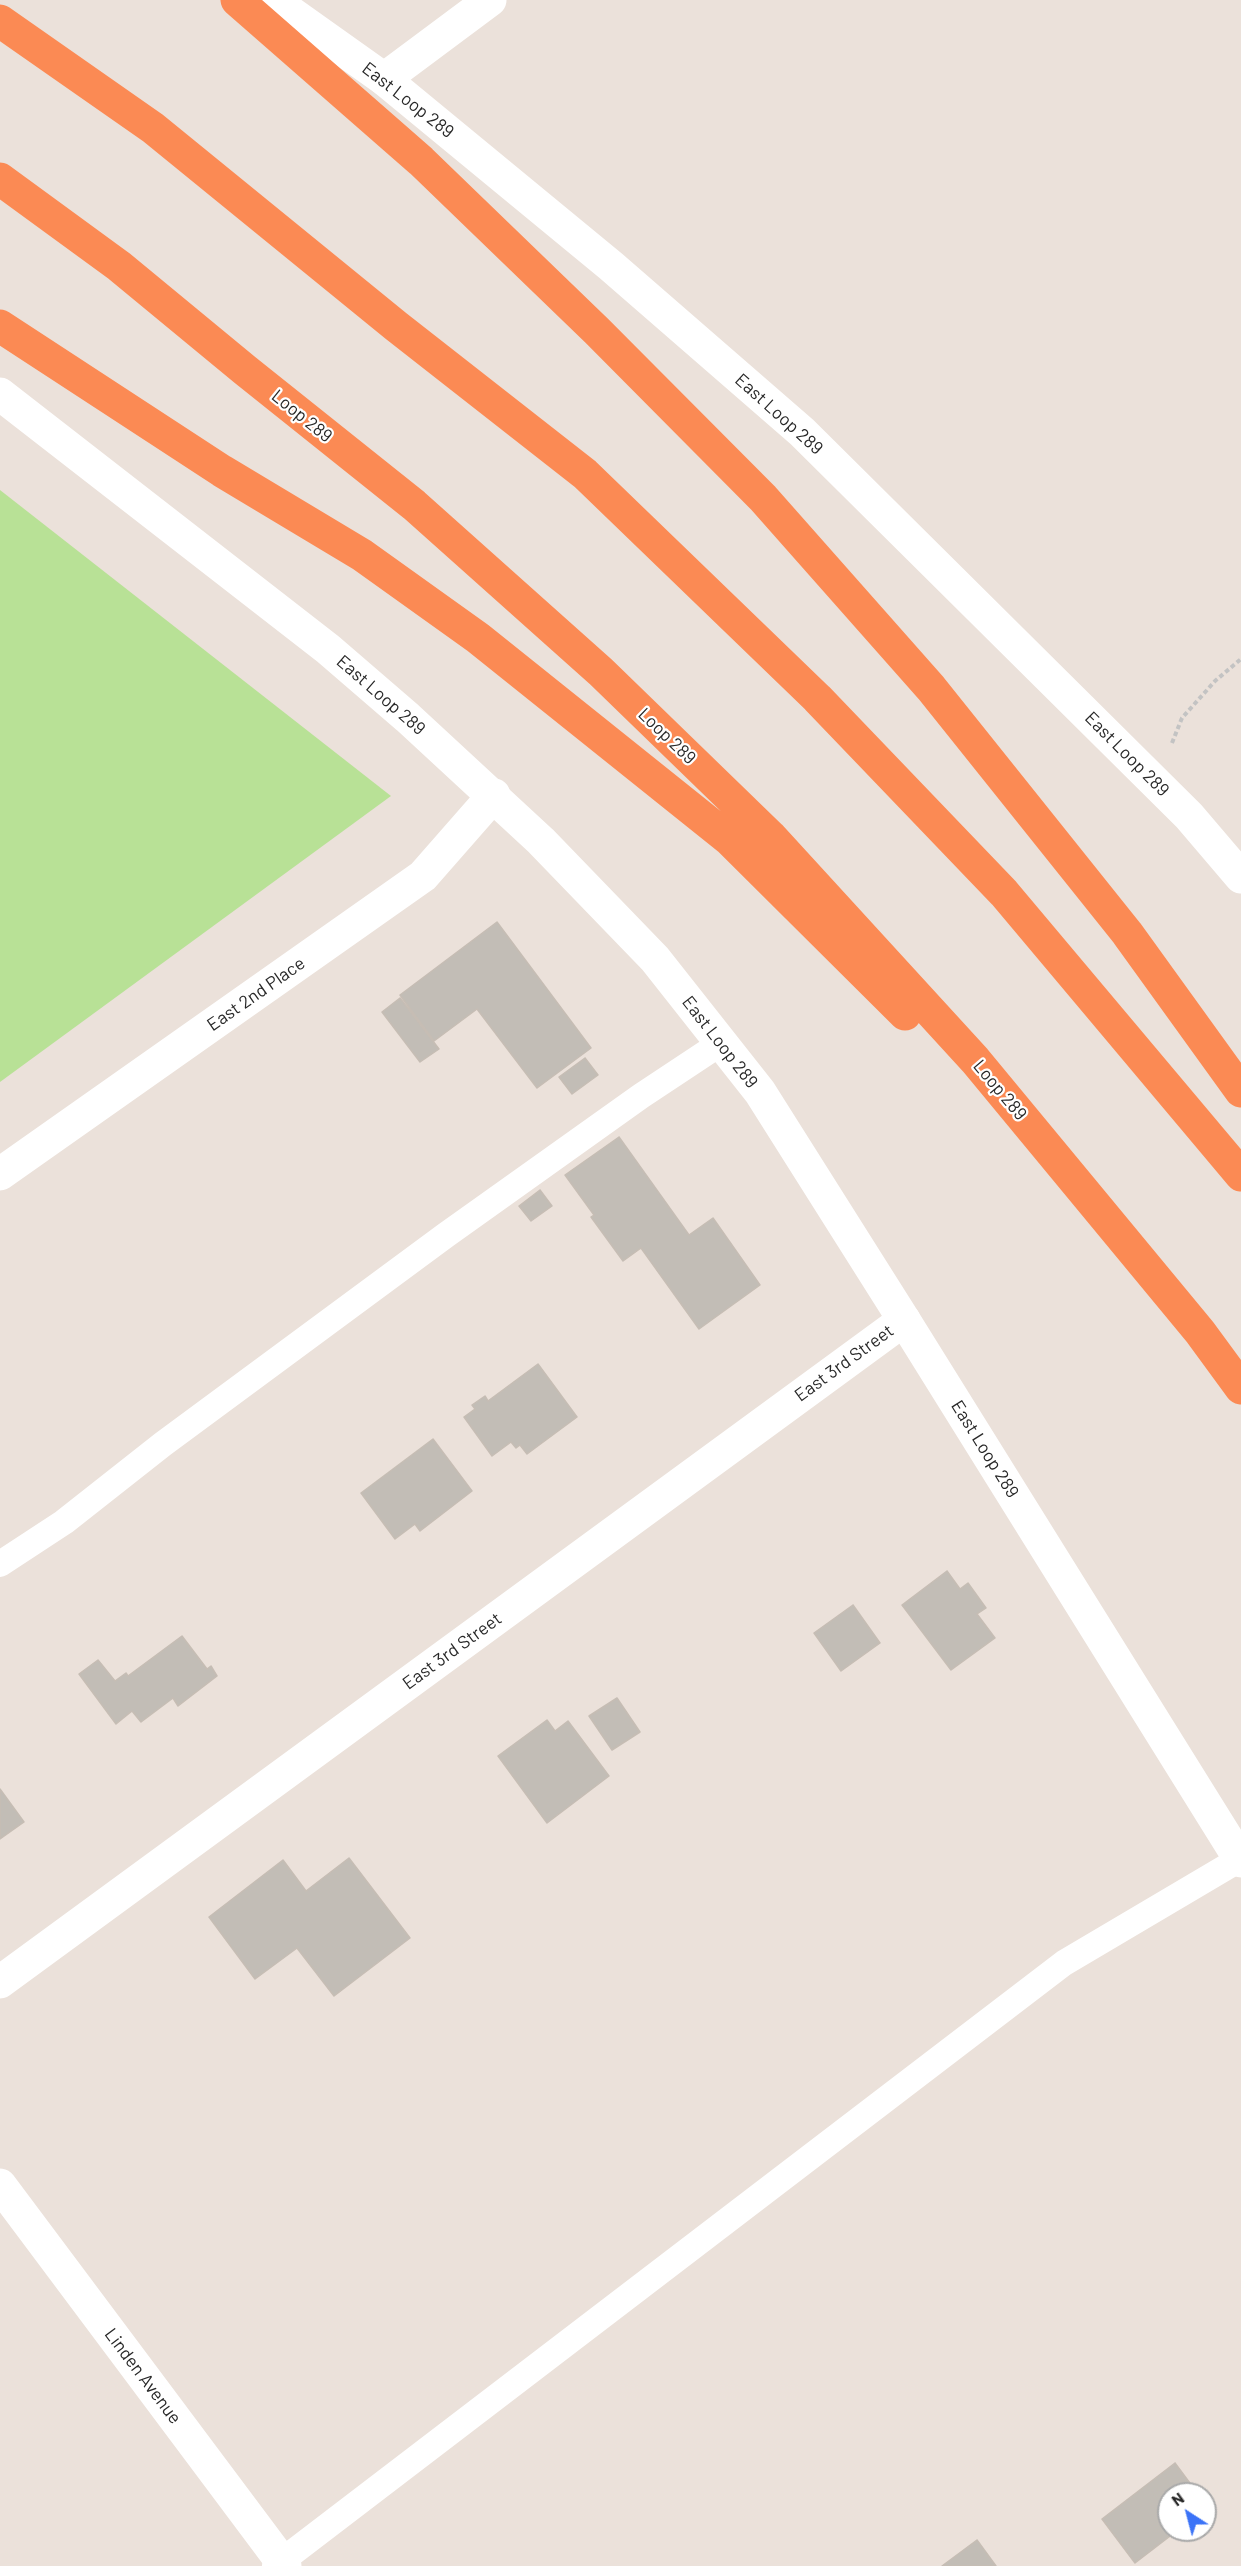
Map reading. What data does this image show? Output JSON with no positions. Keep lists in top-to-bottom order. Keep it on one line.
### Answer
{"streets":{"highway":["Loop 289"],"main road":["East Loop 289","East 2nd Place","East 3rd Street","Linden Avenue"]},"crossings":[["East Loop 289","East 2nd Place"],["East Loop 289","East 3rd Street"]],"north":"top left"}
